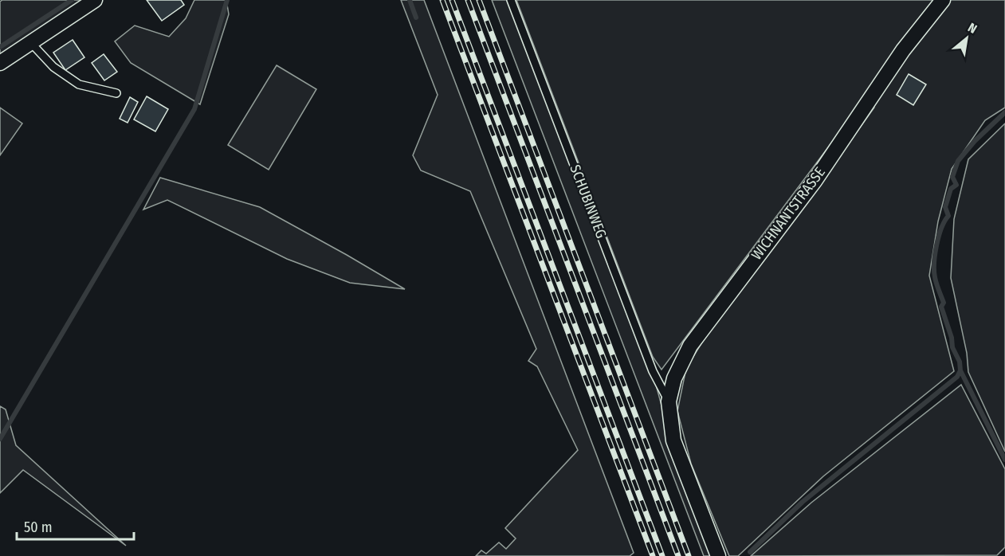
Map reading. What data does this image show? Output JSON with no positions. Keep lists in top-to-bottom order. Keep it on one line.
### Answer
{"streets":{"street":["WICHNANTSTRASSE"],"lane":["SCHUBINWEG"]},"crossings":[["SCHUBINWEG","WICHNANTSTRASSE"]],"scale_bar":"50 m","north":"top right"}
